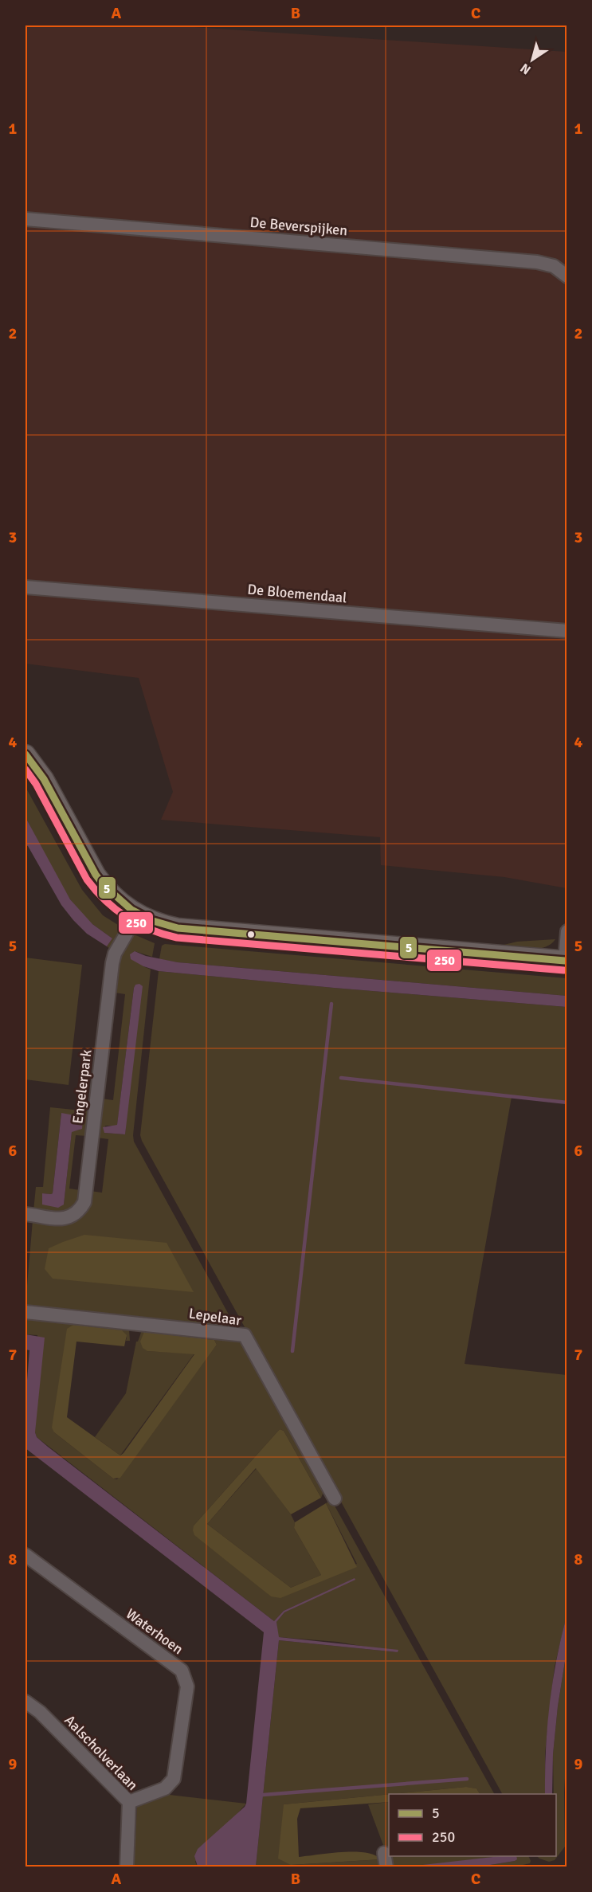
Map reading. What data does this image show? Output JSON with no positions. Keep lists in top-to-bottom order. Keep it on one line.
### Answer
{"streets":{"street":["De Beverspijken","De Bloemendaal","Engelerpark","Lepelaar","Waterhoen","Aalscholverlaan"]},"crossings":[["Waterhoen","Aalscholverlaan"]],"lines":["transit line 5","transit line 250"],"legend":["5","250"],"north":"bottom left","grid":{"columns":["A","B","C"],"rows":["1","2","3","4","5","6","7","8","9"]}}
